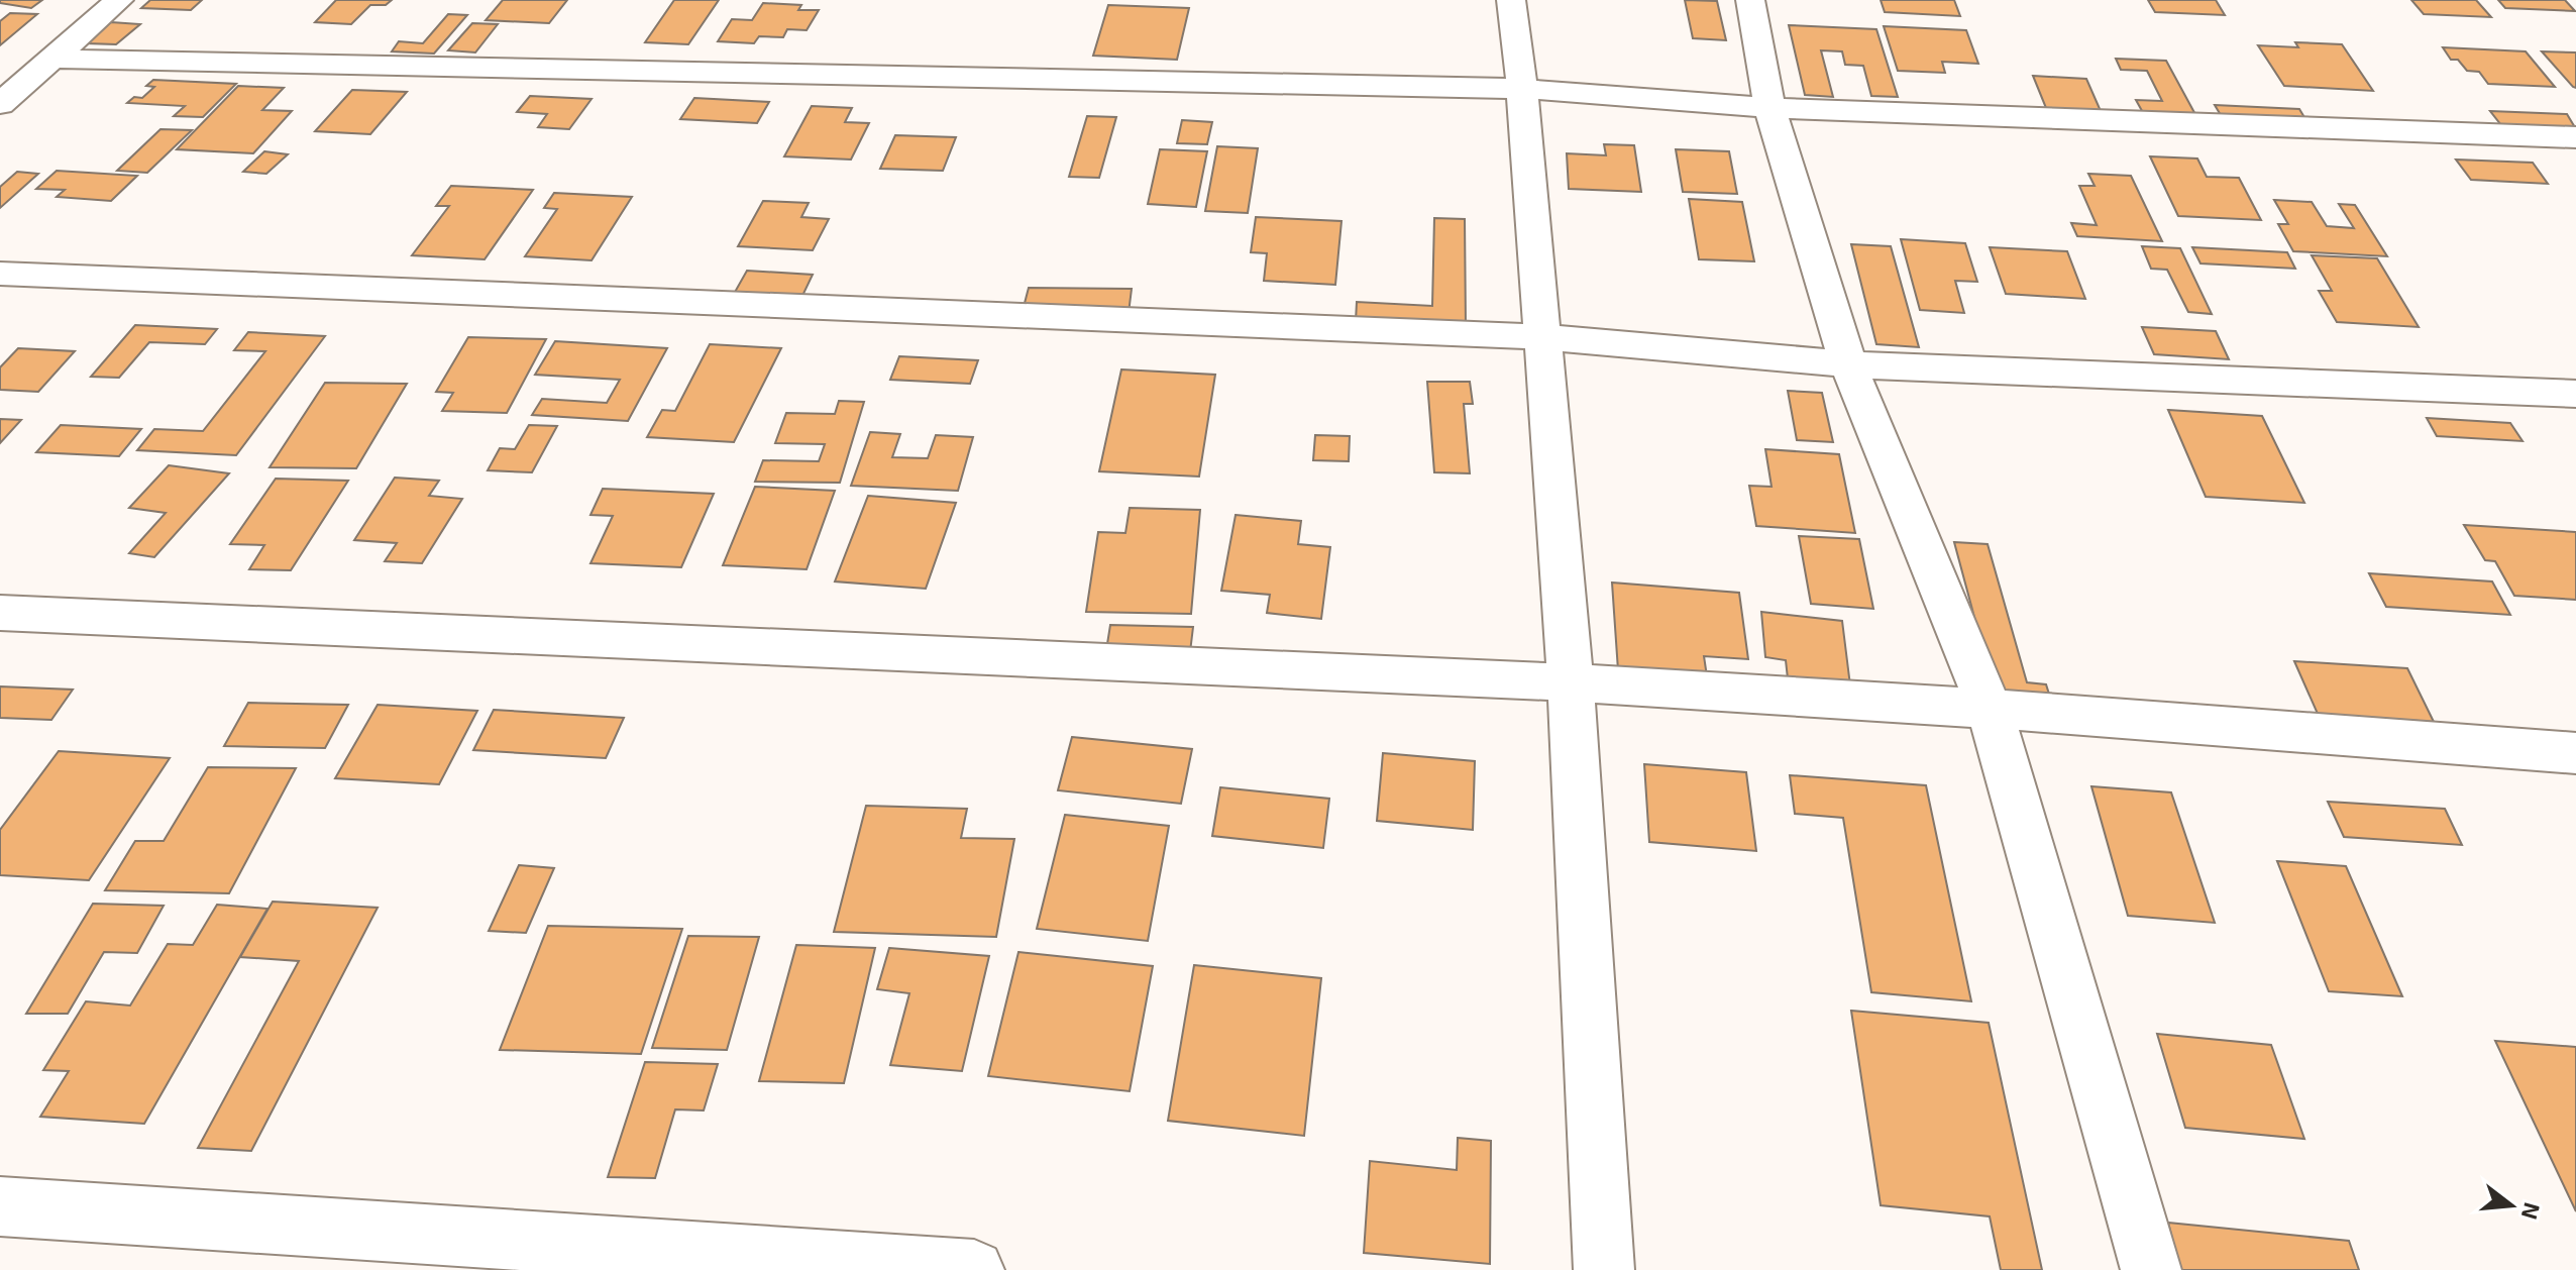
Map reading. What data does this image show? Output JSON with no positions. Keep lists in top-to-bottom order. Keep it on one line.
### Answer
{"north":"right"}
